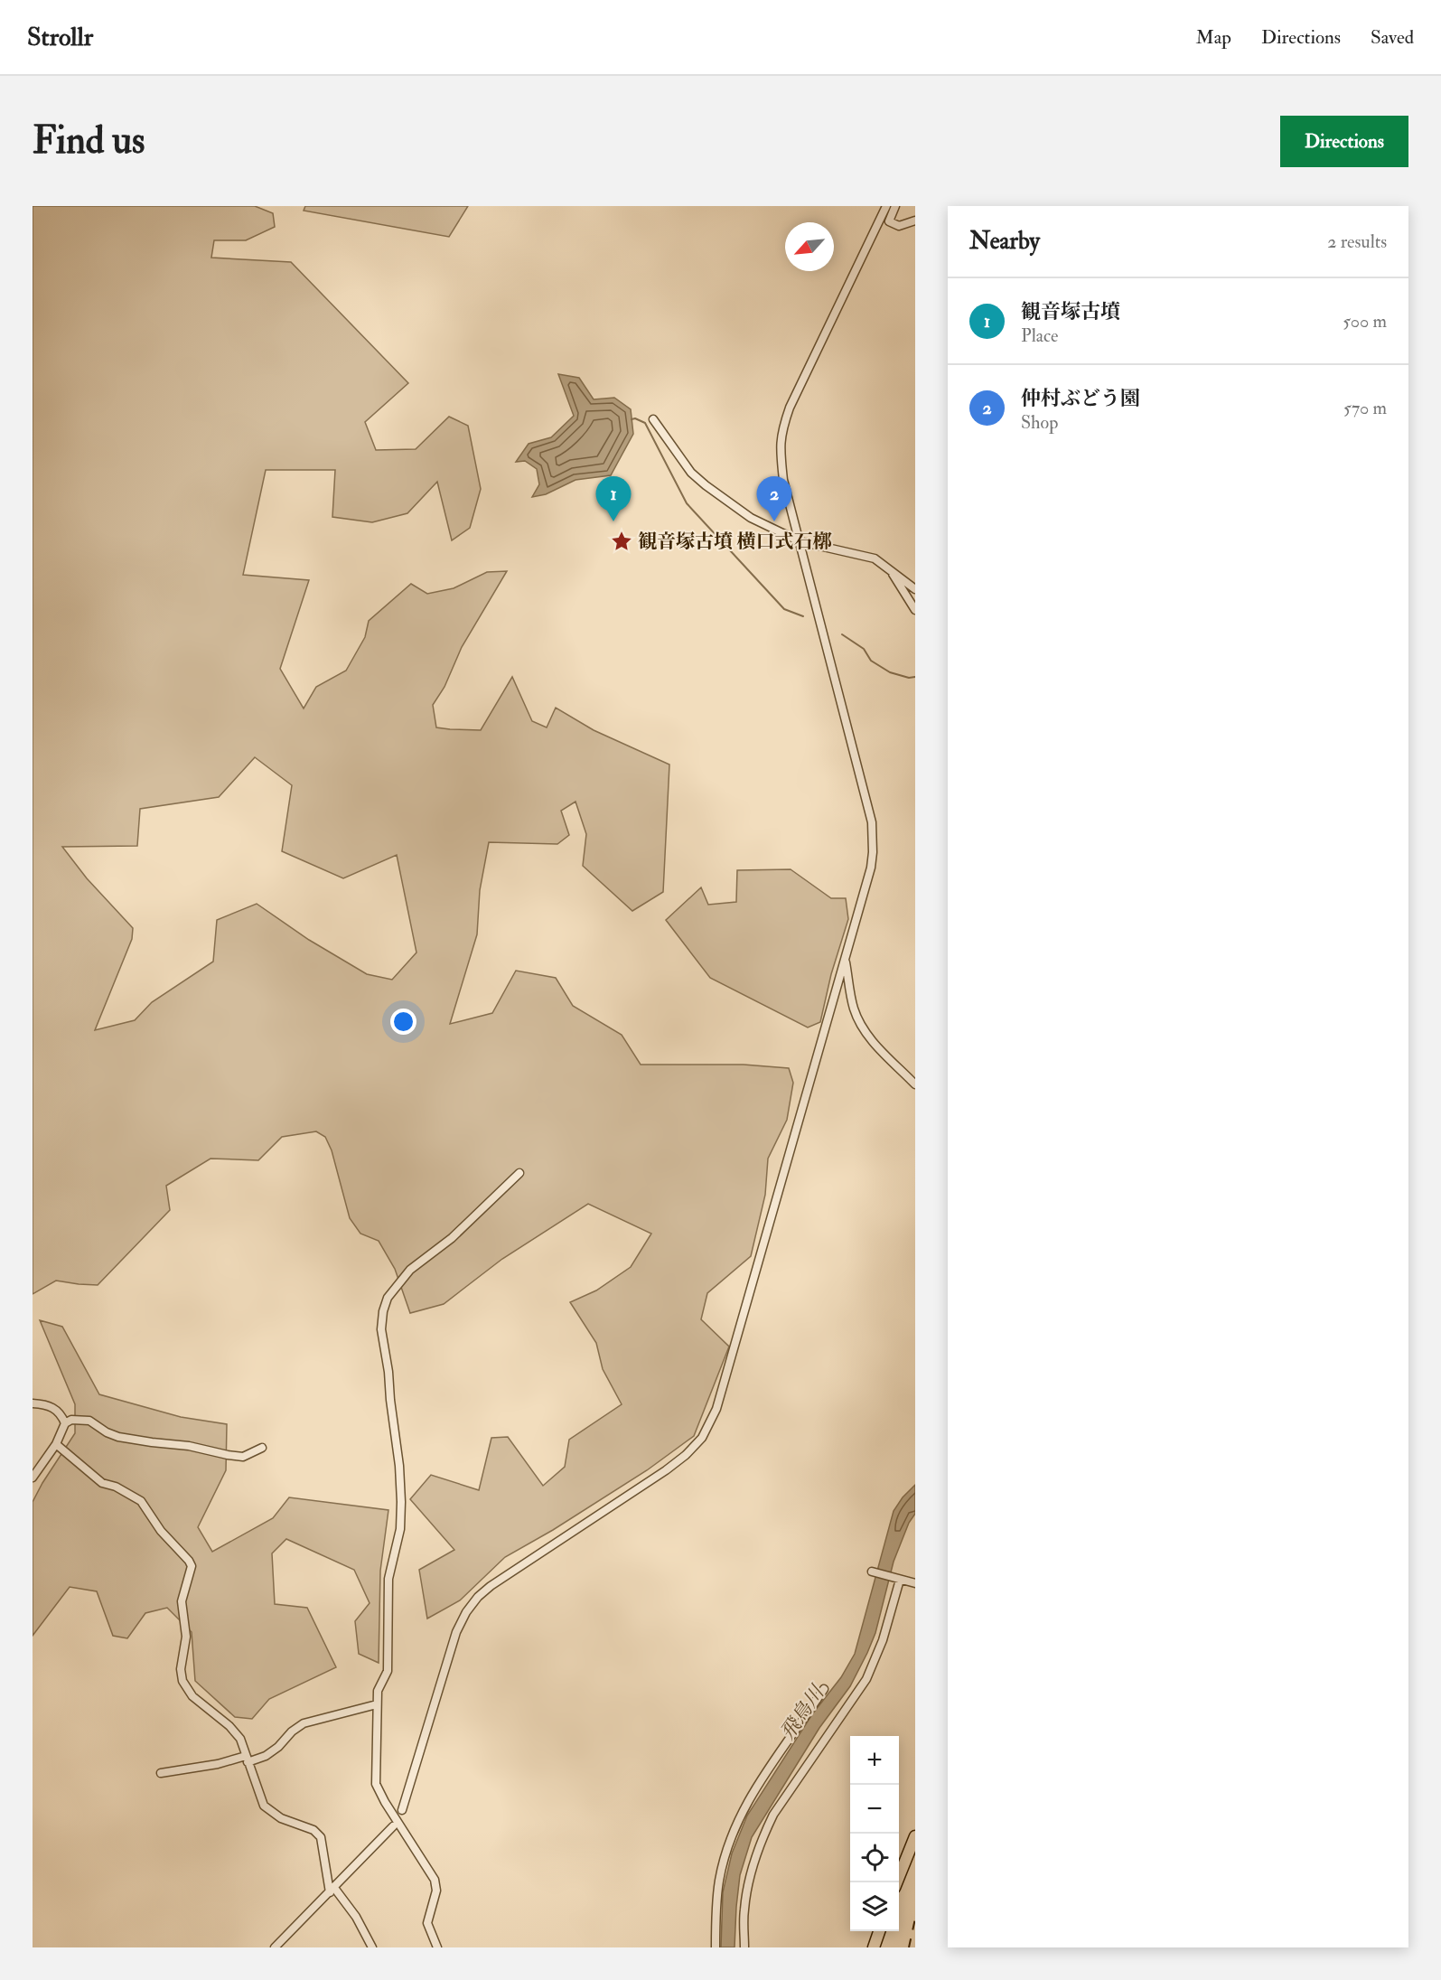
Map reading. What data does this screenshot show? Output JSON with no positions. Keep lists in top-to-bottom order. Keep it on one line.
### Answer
{"water":["飛鳥川"],"places":{"place":["観音塚古墳 横口式石槨"]},"north":"bottom left","page":{"header":"Strollr","nav":["Map","Directions","Saved"],"buttons":"Directions","title":"Find us","heading":["Nearby","2 results"],"list":[{"mark":"1","name":"観音塚古墳","note":"Place","value":"500 m"},{"mark":"2","name":"仲村ぶどう園","note":"Shop","value":"570 m"}],"pins":["1","2"],"map_buttons":["+","−"]}}
